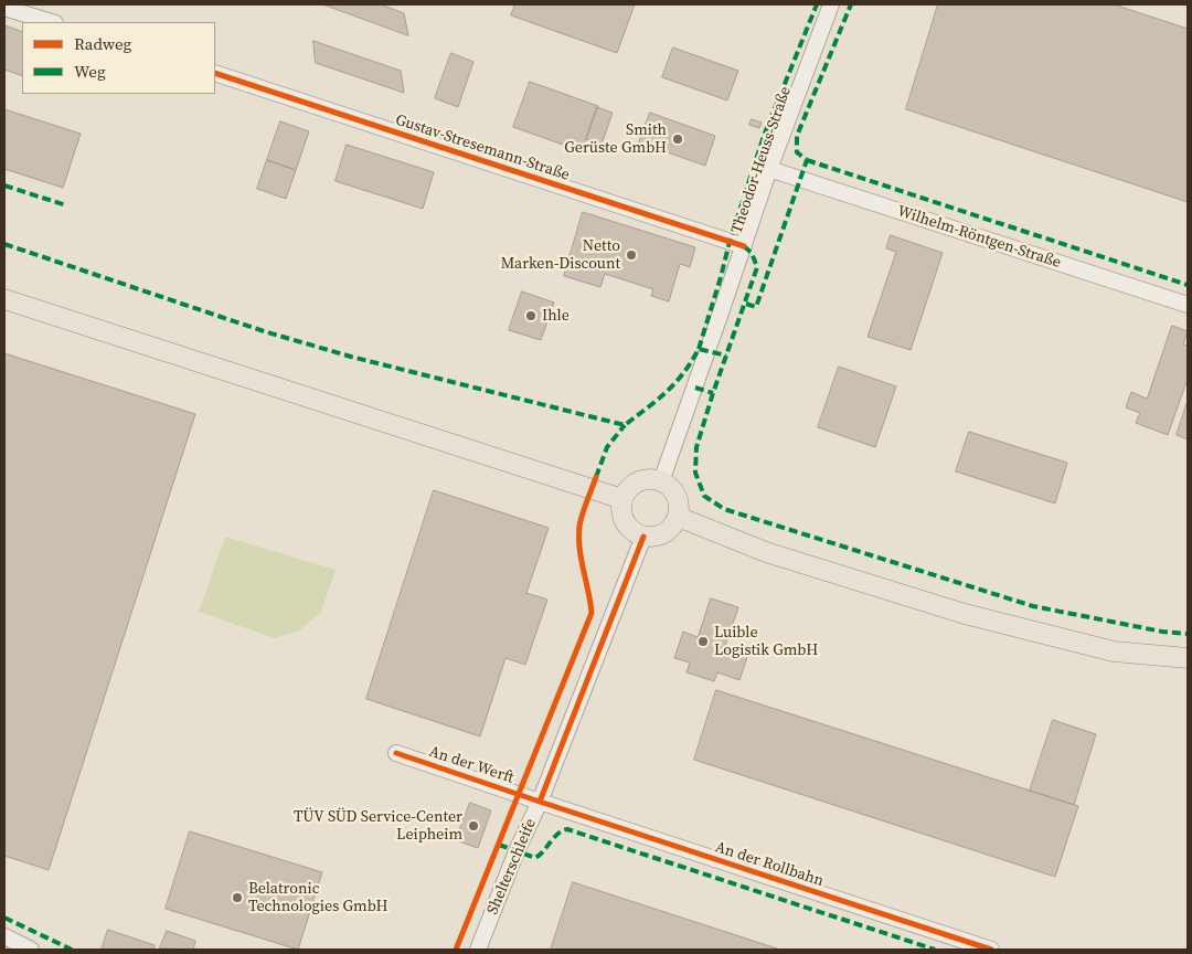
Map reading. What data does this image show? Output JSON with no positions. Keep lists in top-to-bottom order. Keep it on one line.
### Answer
{"streets":{"street":["Gustav-Stresemann-Straße","Theodor-Heuss-Straße","Wilhelm-Röntgen-Straße","An der Werft","An der Rollbahn","Shelterschleife"]},"crossings":[["Gustav-Stresemann-Straße","Theodor-Heuss-Straße"],["Theodor-Heuss-Straße","Wilhelm-Röntgen-Straße"],["Theodor-Heuss-Straße","Shelterschleife"],["An der Werft","An der Rollbahn"],["An der Werft","Shelterschleife"],["An der Rollbahn","Shelterschleife"]],"places":["Smith Gerüste GmbH","Netto Marken-Discount","Ihle","Luible Logistik GmbH","TÜV SÜD Service-Center Leipheim","Belatronic Technologies GmbH"],"legend":["Radweg","Weg"]}
